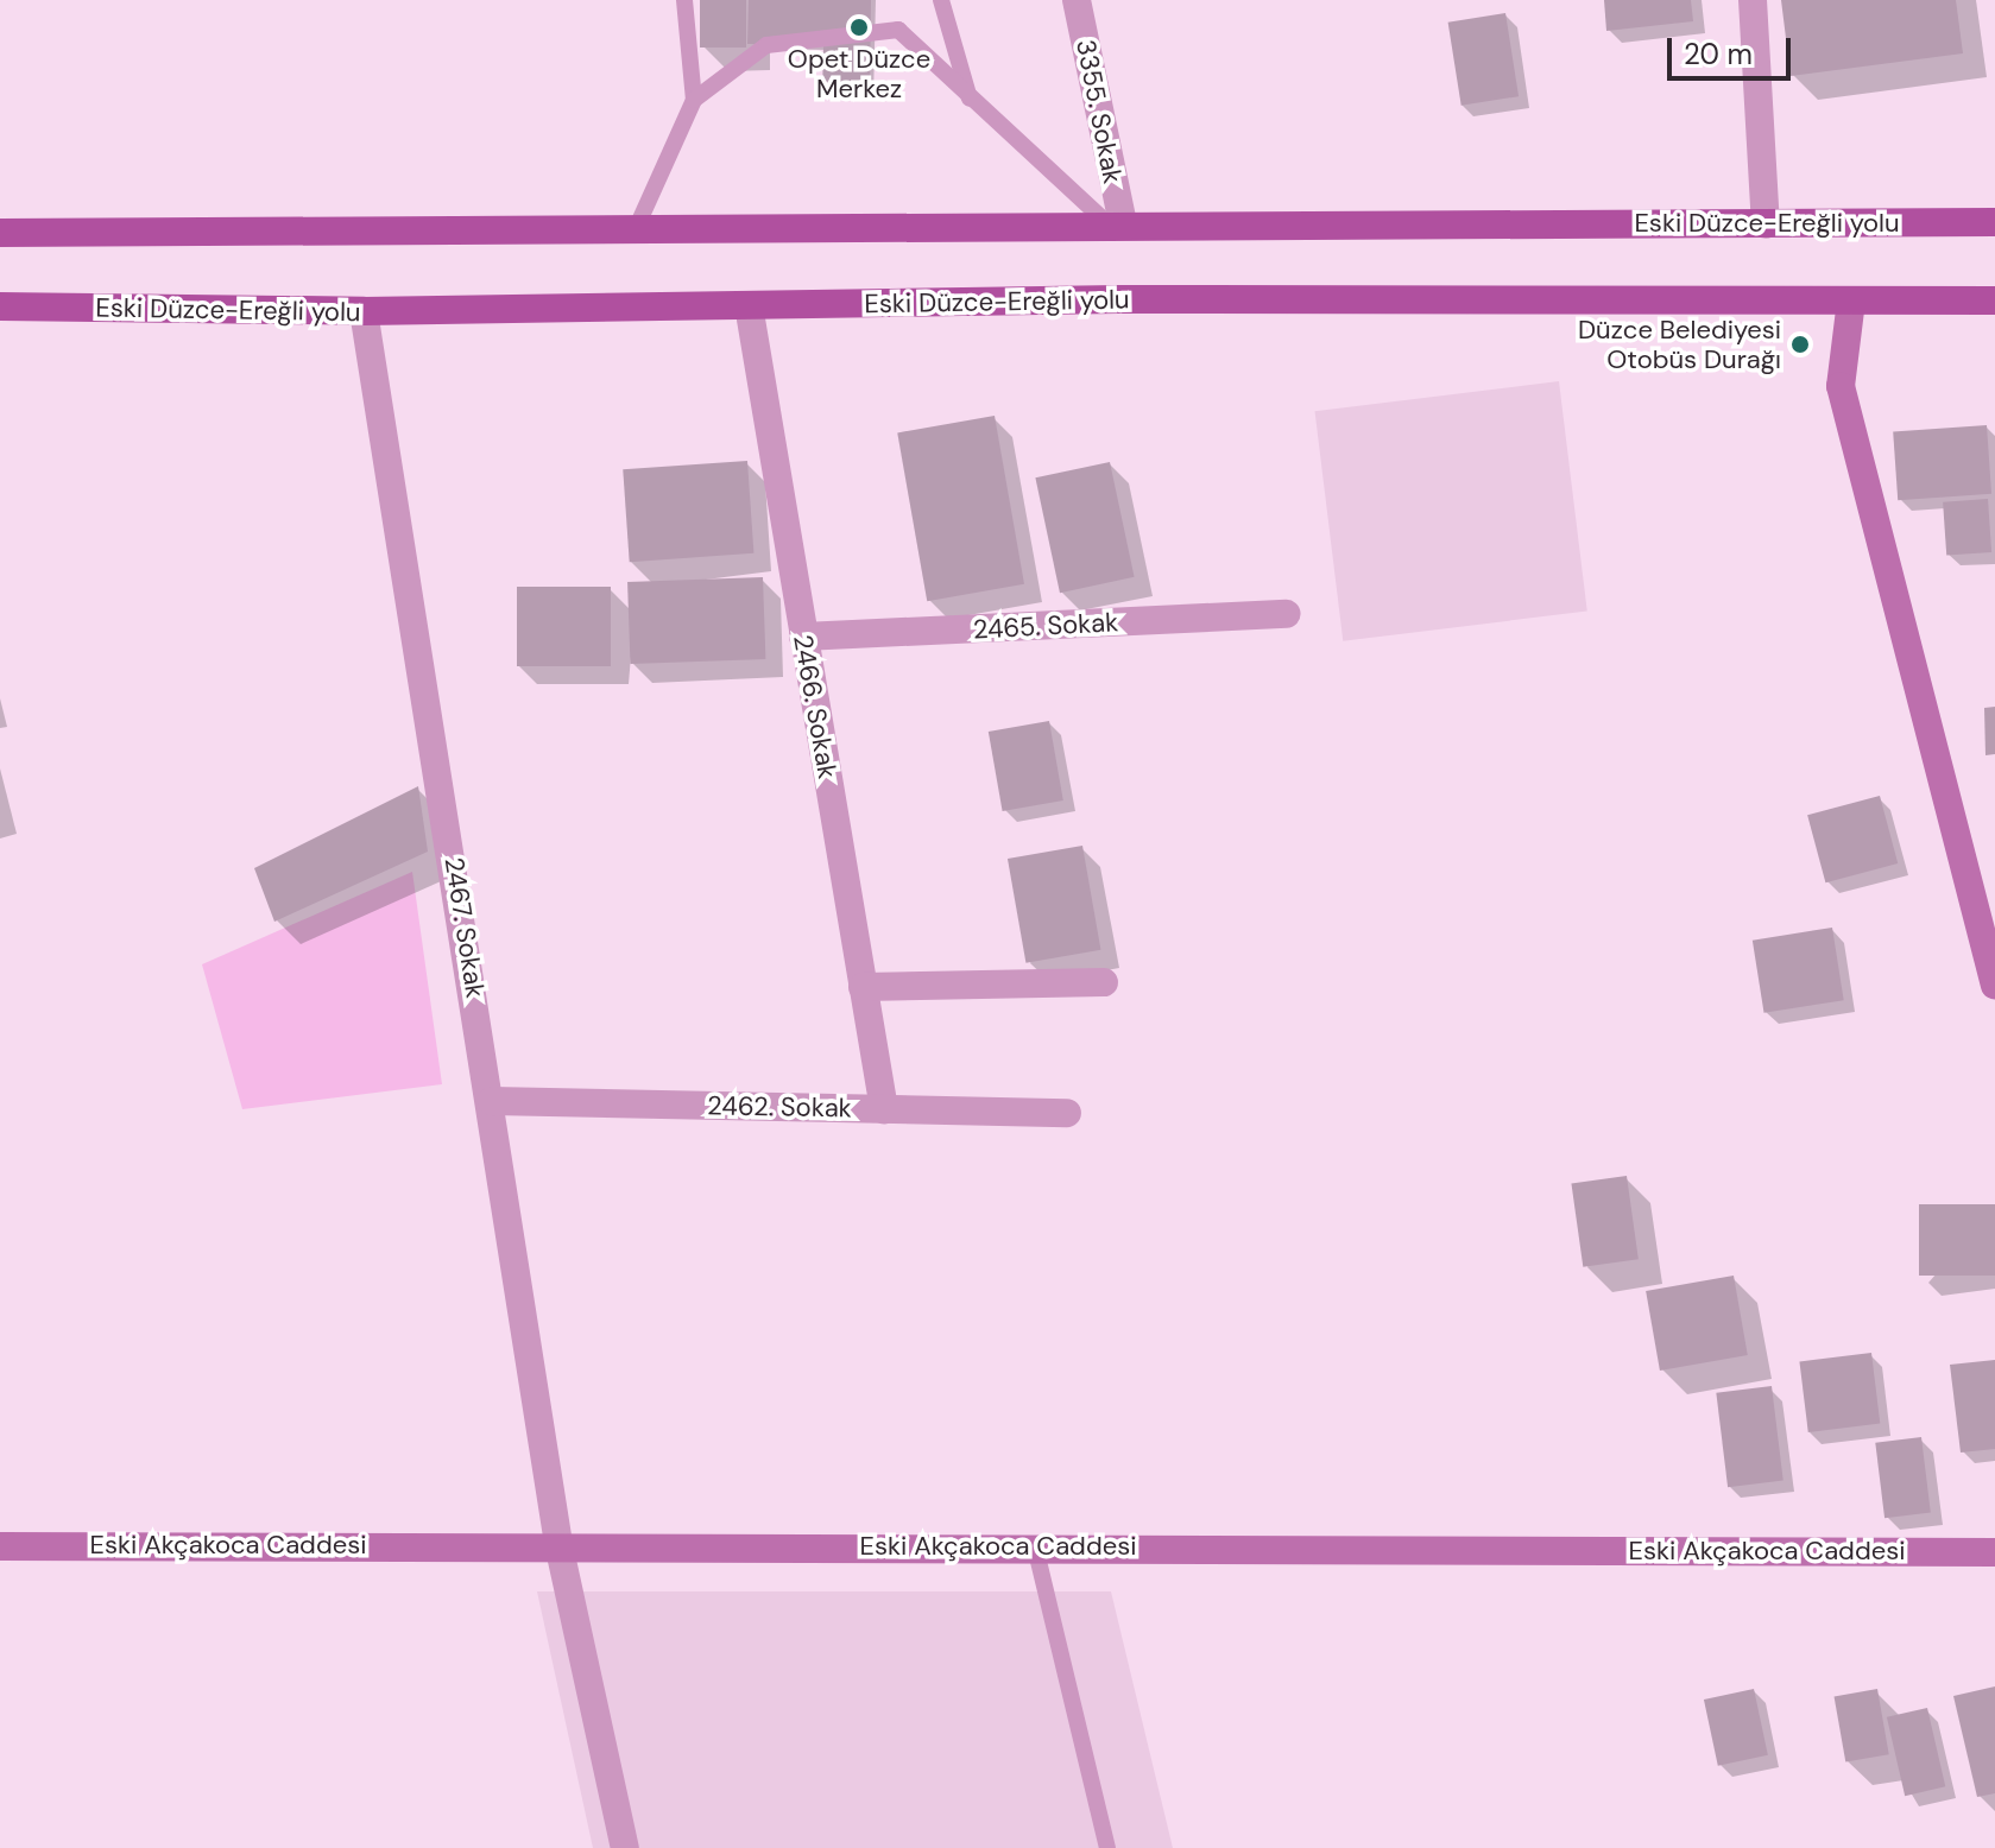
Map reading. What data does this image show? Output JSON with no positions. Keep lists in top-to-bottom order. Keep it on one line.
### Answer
{"streets":{"main road":["Eski Düzce-Ereğli yolu"],"street":["3355. Sokak","2465. Sokak","2466. Sokak","2467. Sokak","2462. Sokak","Eski Akçakoca Caddesi"]},"crossings":[["3355. Sokak","Eski Düzce-Ereğli yolu"],["Eski Düzce-Ereğli yolu","2466. Sokak"],["Eski Düzce-Ereğli yolu","2467. Sokak"],["2465. Sokak","2466. Sokak"],["2466. Sokak","2462. Sokak"],["2467. Sokak","2462. Sokak"],["2467. Sokak","Eski Akçakoca Caddesi"]],"places":["Opet Düzce Merkez","Düzce Belediyesi Otobüs Durağı"],"scale_bar":"20 m"}
